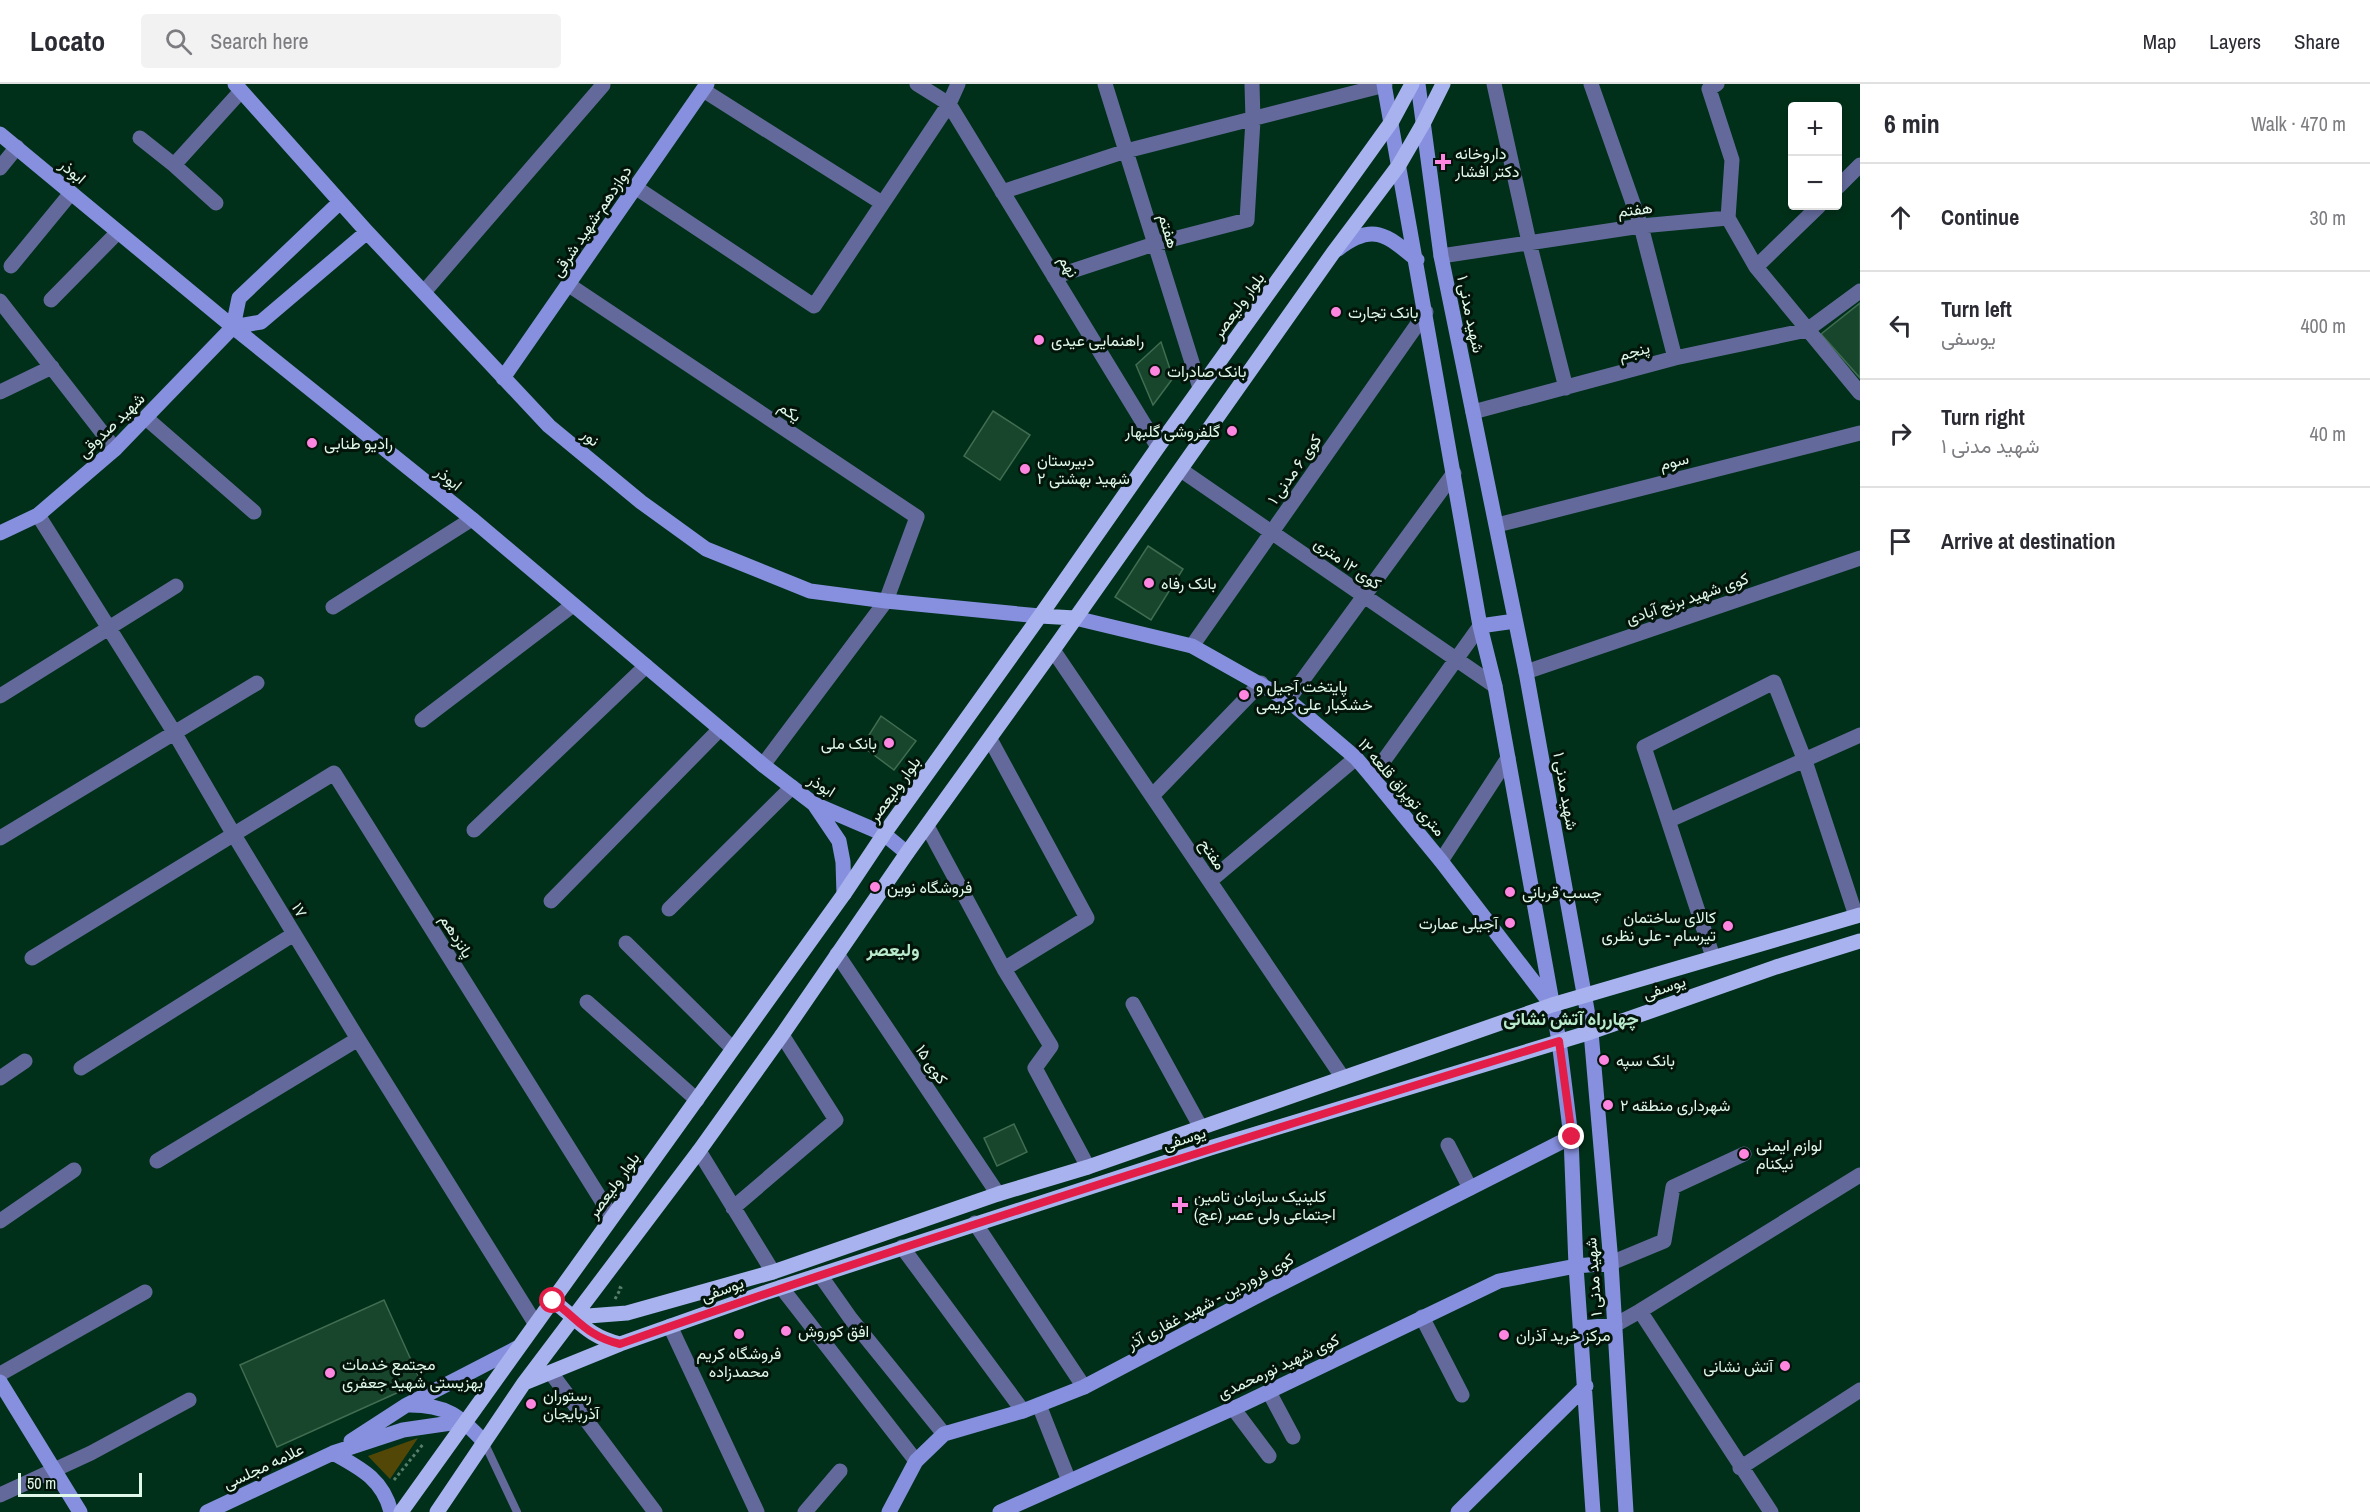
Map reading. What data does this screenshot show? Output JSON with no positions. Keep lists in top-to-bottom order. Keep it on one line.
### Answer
{"streets":{"main road":["ابوذر","دوازدهم-شهید شرقی","بلوار ولیعصر","شهید مدنی ۱","شهید صدوقی","نور","۱۲ متری توپراق قلعه","یوسفی","کوی فروردین - شهید غفاری آذر","کوی شهید نورمحمدی","علامه مجلسی"],"street":["هفتم","نهم","پنجم","یکم","سوم","کوی ۶ مدنی ۱","کوی ۱۲ متری","کوی شهید برنج آبادی","مفتح","۱۷","پانزدهم","کوی ۱۵"]},"crossings":[["ابوذر","بلوار ولیعصر"],["ابوذر","شهید صدوقی"],["هفتم","بلوار ولیعصر"],["هفتم","شهید مدنی ۱"],["دوازدهم-شهید شرقی","یکم"],["دوازدهم-شهید شرقی","نور"],["نهم","بلوار ولیعصر"],["بلوار ولیعصر","شهید مدنی ۱"],["بلوار ولیعصر","نور"],["بلوار ولیعصر","۱۷"],["بلوار ولیعصر","پانزدهم"],["شهید مدنی ۱","پنجم"],["شهید مدنی ۱","سوم"],["شهید مدنی ۱","کوی ۶ مدنی ۱"],["شهید مدنی ۱","کوی ۱۲ متری"],["شهید مدنی ۱","کوی شهید برنج آبادی"],["شهید مدنی ۱","۱۲ متری توپراق قلعه"],["شهید مدنی ۱","یوسفی"],["شهید مدنی ۱","کوی فروردین - شهید غفاری آذر"],["شهید مدنی ۱","کوی شهید نورمحمدی"],["یکم","نور"],["شهید صدوقی","۱۷"],["کوی ۶ مدنی ۱","کوی ۱۲ متری"],["کوی ۶ مدنی ۱","۱۲ متری توپراق قلعه"],["۱۲ متری توپراق قلعه","یوسفی"],["مفتح","یوسفی"],["۱۷","پانزدهم"],["یوسفی","کوی ۱۵"]],"districts":["ولیعصر","چهارراه آتش نشانی"],"places":{"health":["داروخانه دکتر افشار","کلینیک سازمان تامین اجتماعی ولی عصر (عج)"],"other":["بانک تجارت","راهنمایی عیدی","بانک صادرات","گلفروشی گلبهار","رادیو طنابی","دبیرستان شهید بهشتی ۲","بانک رفاه","پایتخت آجیل و خشکبار علی کریمی","بانک ملی","فروشگاه نوین","چسب قربانی","آجیلی عمارت","کالای ساختمان تیرسام - علی نظری","بانک سپه","شهرداری منطقه ۲","لوازم ایمنی نیکنام","افق کوروش","فروشگاه کریم محمدزاده","مرکز خرید آذران","آتش نشانی","مجتمع خدمات بهزیستی شهید جعفری","رستوران آذربایجان"]},"scale_bar":"50 m","page":{"header":"Locato","search":"Search here","nav":["Map","Layers","Share"],"heading":["6 min","Walk · 470 m"],"map_buttons":["+","−"],"list":[["Continue","30 m"],["Turn left","یوسفی","400 m"],["Turn right","شهید مدنی ۱","40 m"],"Arrive at destination"],"scale":"50 m"}}
